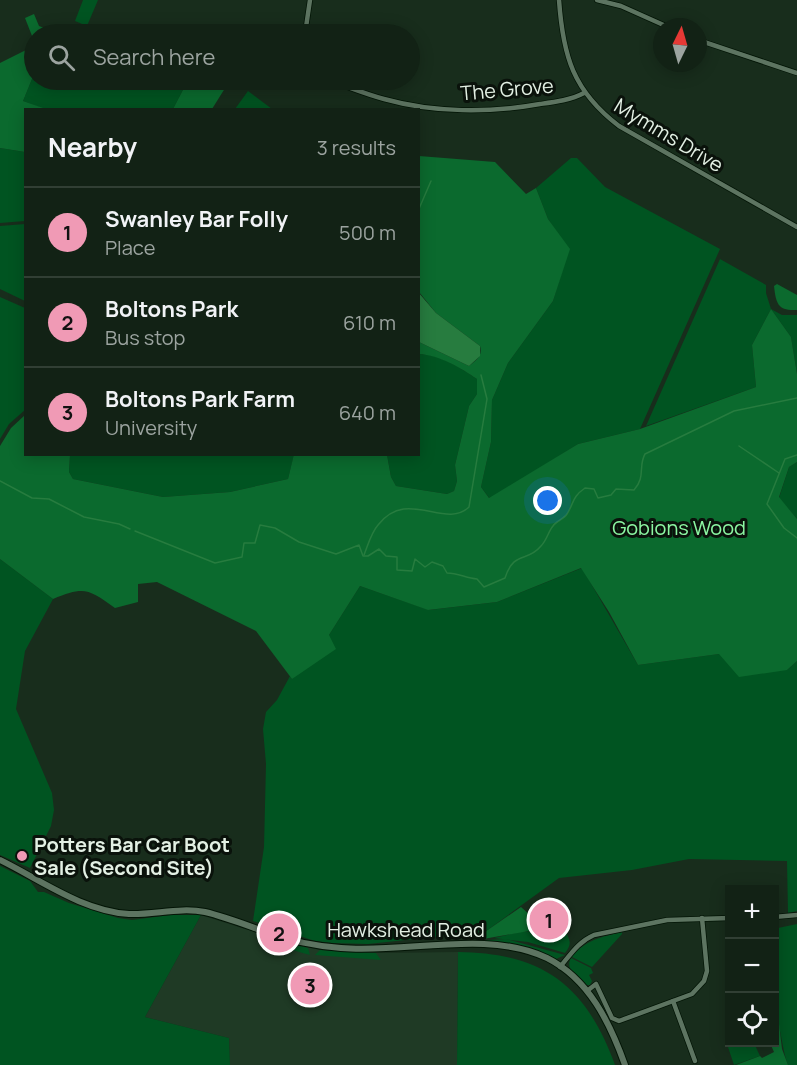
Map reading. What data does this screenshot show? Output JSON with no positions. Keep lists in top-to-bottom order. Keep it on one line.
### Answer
{"streets":{"street":["The Grove","Mymms Drive","Hawkshead Road"]},"crossings":[["The Grove","Mymms Drive"]],"parks":["Gobions Wood"],"places":["Potters Bar Car Boot Sale (Second Site)"],"north":"top","page":{"search":"Search here","heading":["Nearby","3 results"],"list":[{"mark":"1","name":"Swanley Bar Folly","note":"Place","value":"500 m"},{"mark":"2","name":"Boltons Park","note":"Bus stop","value":"610 m"},{"mark":"3","name":"Boltons Park Farm","note":"University","value":"640 m"}],"map_buttons":["+","−"],"pins":["1","2","3"]}}
